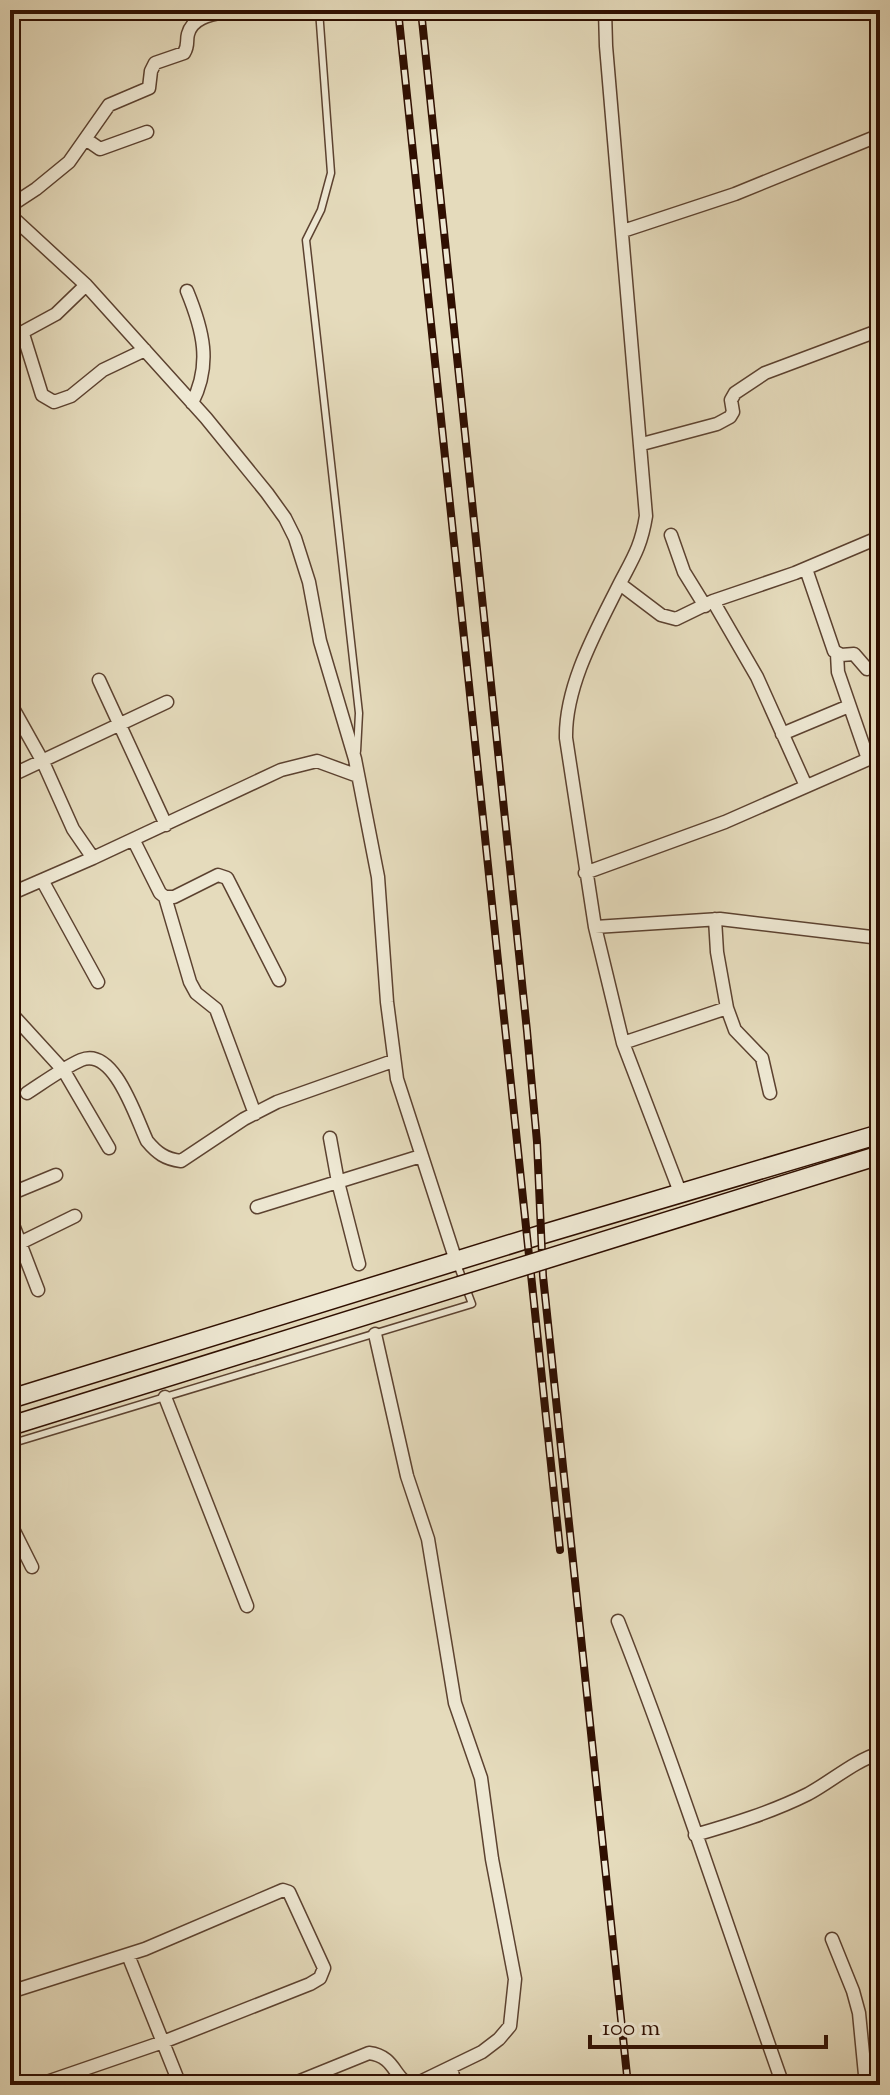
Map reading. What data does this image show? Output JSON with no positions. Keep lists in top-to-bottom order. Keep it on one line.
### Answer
{"scale_bar":"100 m"}
